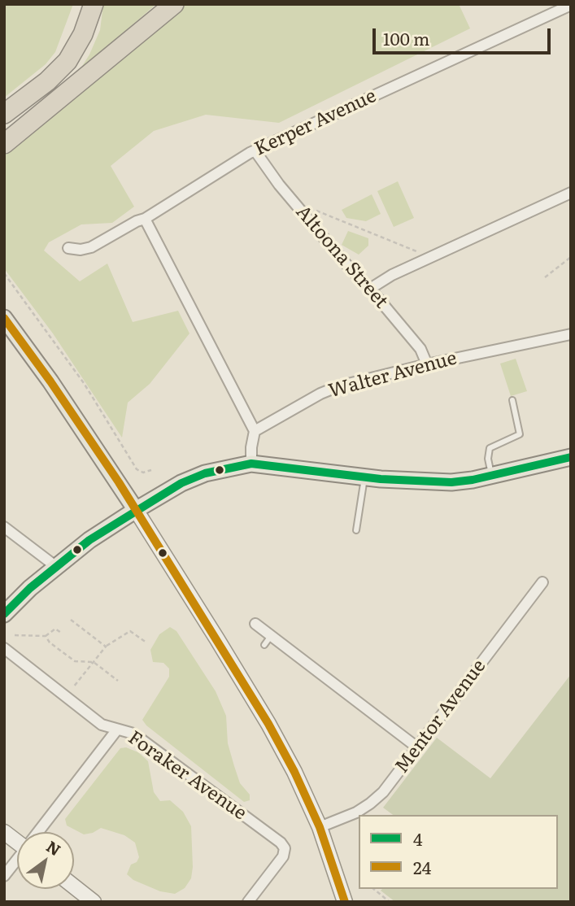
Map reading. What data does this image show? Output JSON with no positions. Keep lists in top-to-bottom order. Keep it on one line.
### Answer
{"streets":{"street":["Kerper Avenue","Altoona Street","Walter Avenue","Mentor Avenue","Foraker Avenue"]},"crossings":[["Kerper Avenue","Altoona Street"],["Altoona Street","Walter Avenue"]],"lines":["transit line 24","transit line 4"],"legend":["4","24"],"scale_bar":"100 m","north":"top right"}
